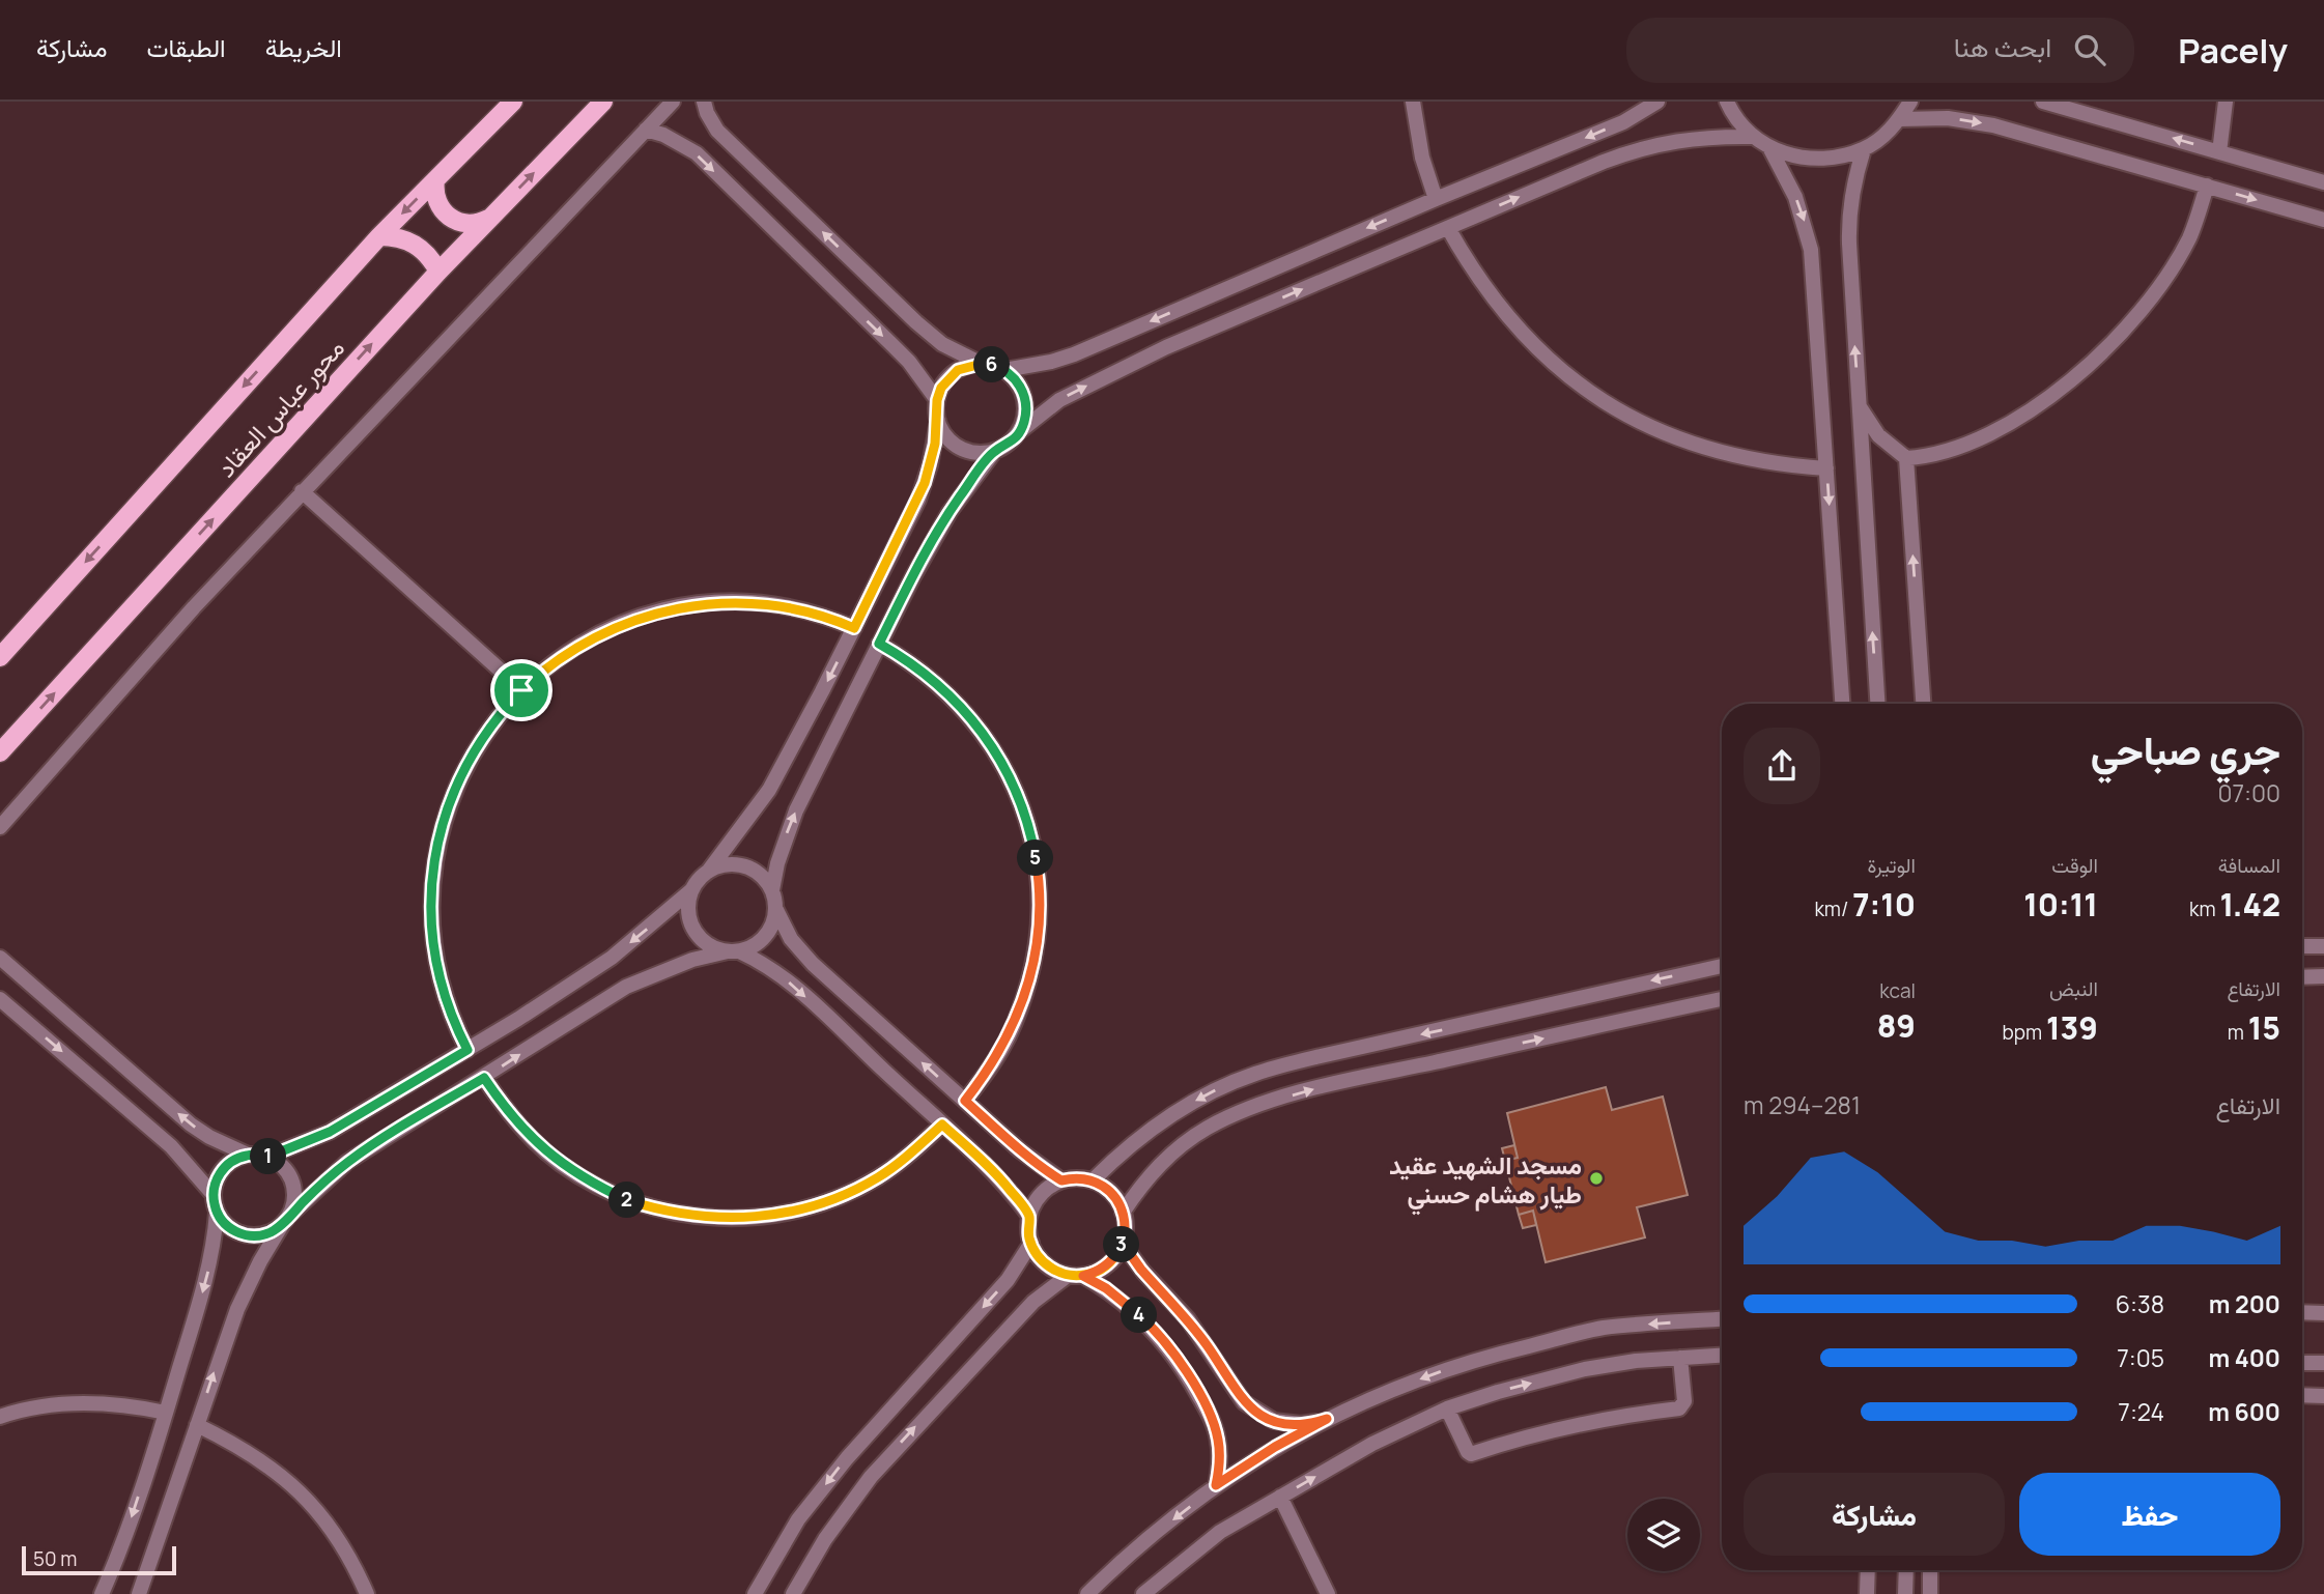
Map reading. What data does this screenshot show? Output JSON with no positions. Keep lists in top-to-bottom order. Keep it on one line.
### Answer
{"streets":{"main road":["محور عباس العقاد"]},"places":["مسجد الشهيد عقيد طيار هشام حسني"],"scale_bar":"50 m","page":{"header":"Pacely","search":"ابحث هنا","nav":["الخريطة","الطبقات","مشاركة"],"pins":["6","5","1","2","3","4"],"heading":["جري صباحي","07:00"],"stats":[["المسافة","1.42 km"],["الوقت","10:11"],["الوتيرة","7:10 /km"],["الارتفاع","15 m"],["النبض","139 bpm"],["kcal","89"]],"chart":["الارتفاع","281–294 m"],"list":[{"name":"200 m","note":"6:38"},{"name":"400 m","note":"7:05"},{"name":"600 m","note":"7:24"}],"buttons":["حفظ","مشاركة"],"scale":"50 m"}}
